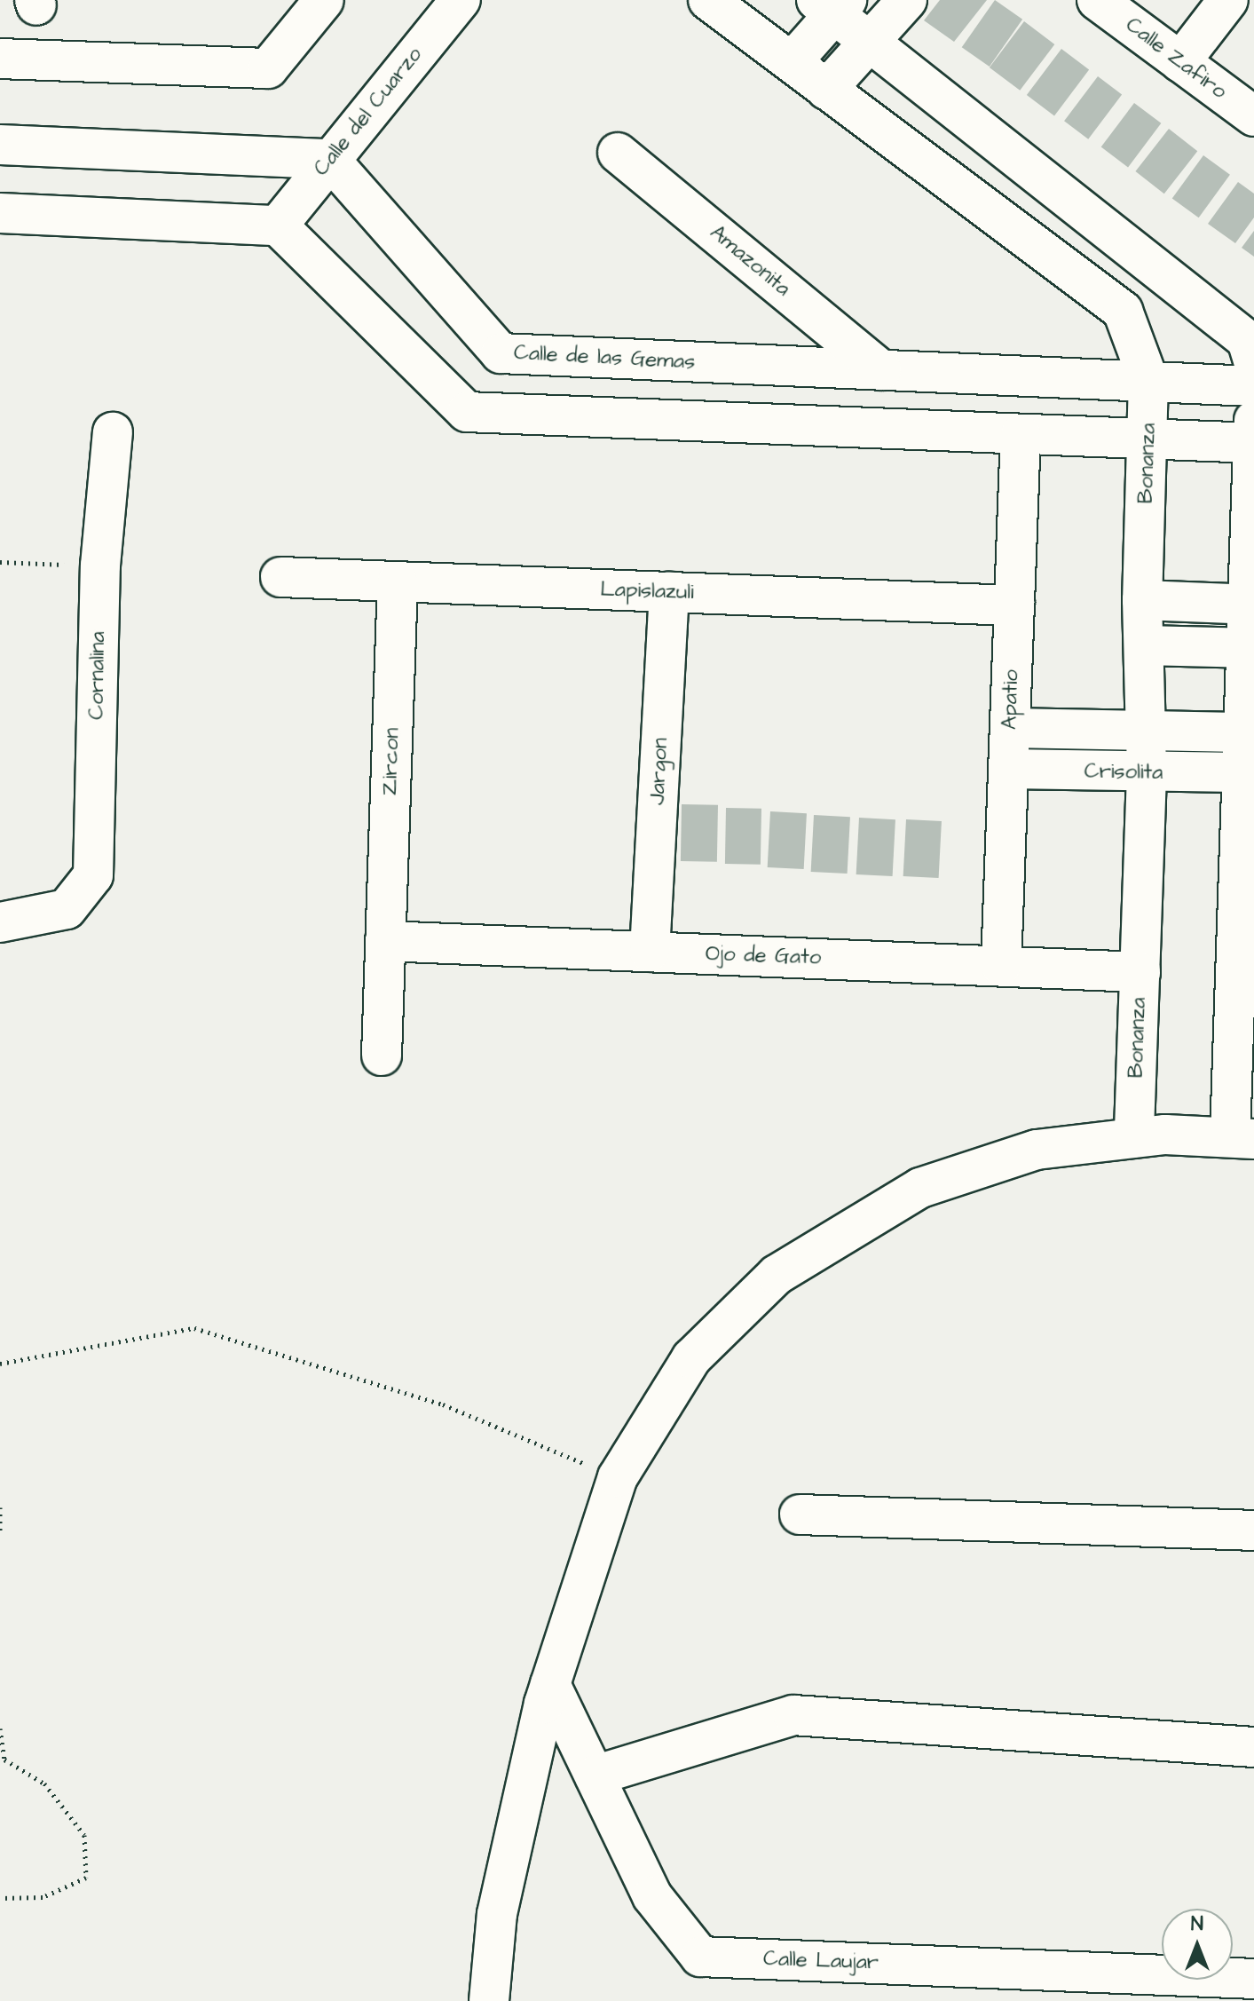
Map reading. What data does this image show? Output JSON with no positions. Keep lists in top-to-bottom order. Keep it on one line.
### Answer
{"streets":{"street":["Calle Zafiro","Calle del Cuarzo","Amazonita","Calle de las Gemas","Bonanza","Lapislazuli","Cornalina","Apatio","Zircon","Jargon","Crisolita","Ojo de Gato","Calle Laujar"]},"crossings":[["Calle del Cuarzo","Calle de las Gemas"],["Amazonita","Calle de las Gemas"],["Calle de las Gemas","Bonanza"],["Bonanza","Crisolita"],["Bonanza","Ojo de Gato"],["Lapislazuli","Apatio"],["Lapislazuli","Zircon"],["Lapislazuli","Jargon"],["Apatio","Crisolita"],["Apatio","Ojo de Gato"],["Zircon","Ojo de Gato"],["Jargon","Ojo de Gato"]],"north":"top"}
